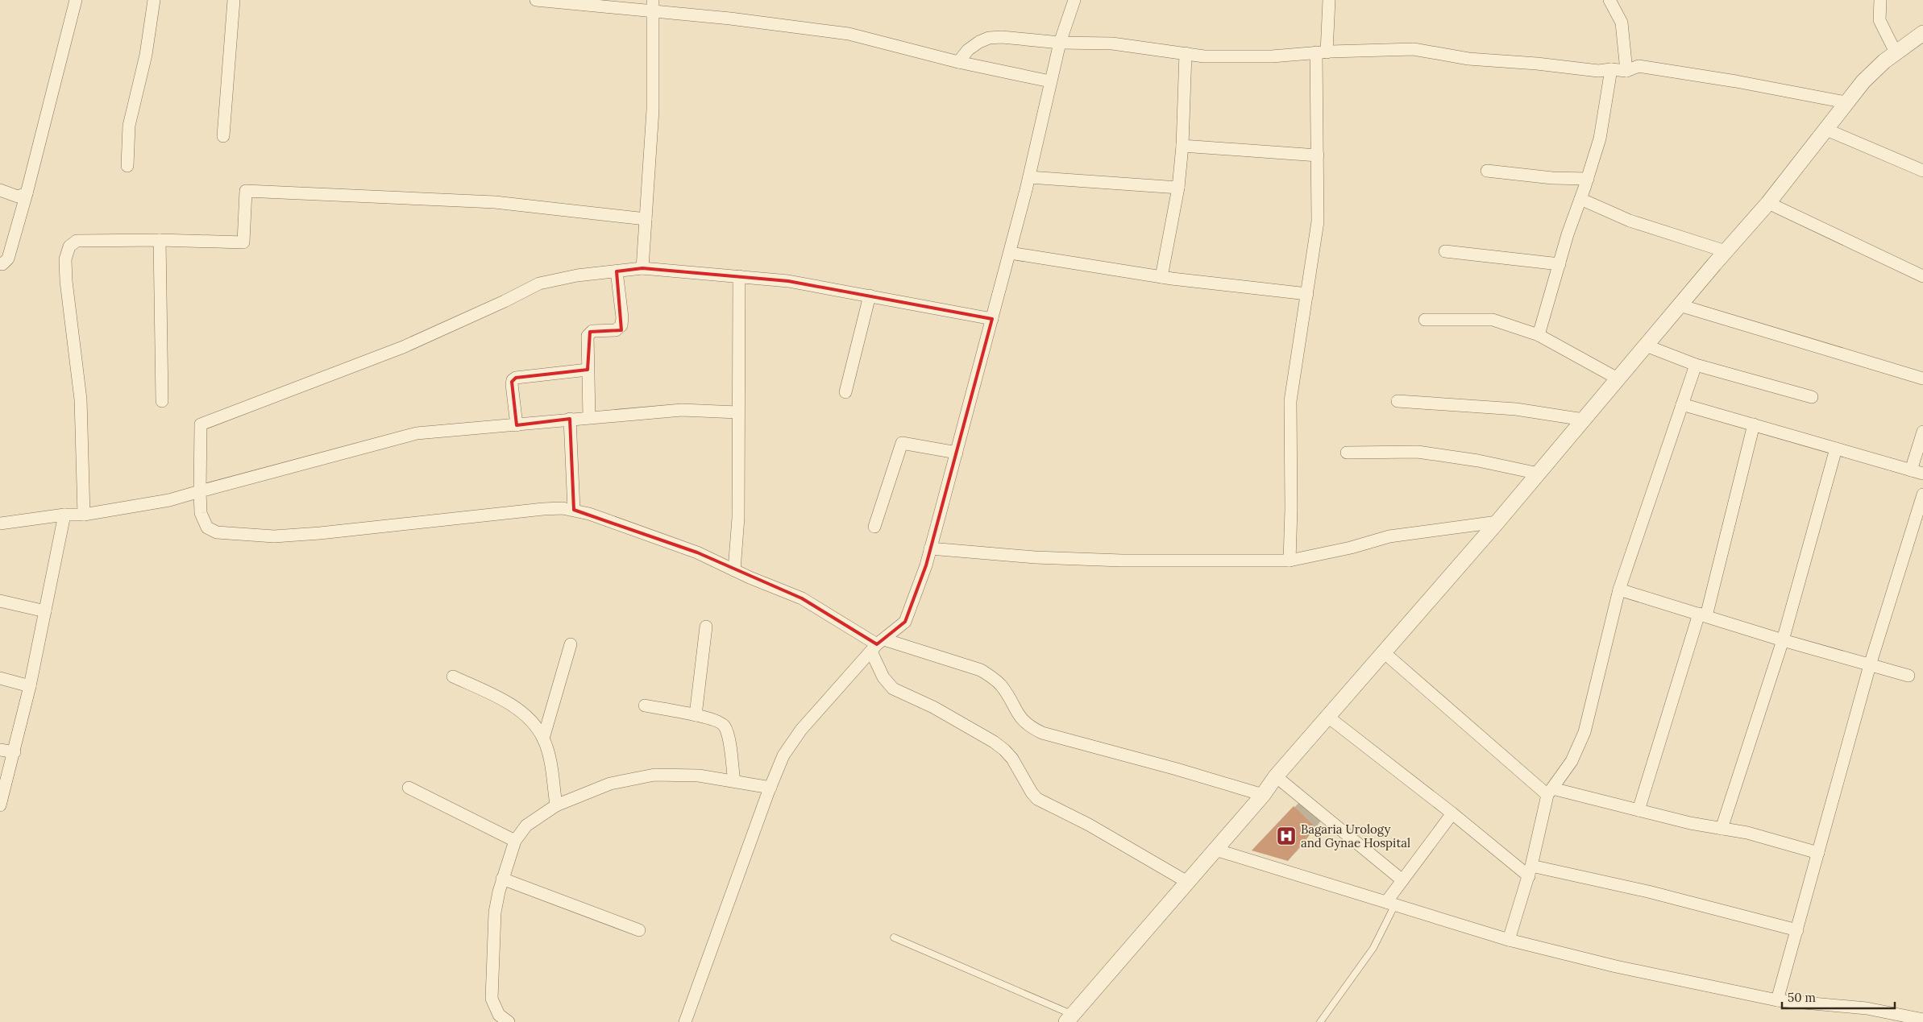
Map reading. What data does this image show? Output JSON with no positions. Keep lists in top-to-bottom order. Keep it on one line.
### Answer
{"places":{"hospital":["Bagaria Urology and Gynae Hospital"]},"scale_bar":"50 m"}
